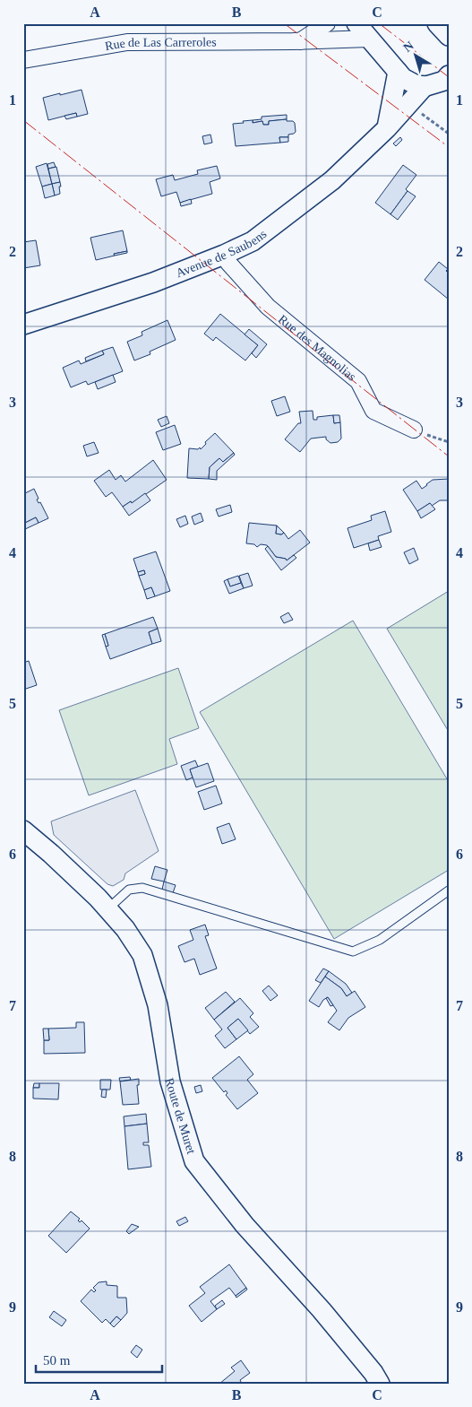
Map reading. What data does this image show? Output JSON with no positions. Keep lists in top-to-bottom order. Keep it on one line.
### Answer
{"streets":{"street":["Rue de Las Carreroles","Avenue de Saubens","Rue des Magnolias","Route de Muret"]},"crossings":[["Avenue de Saubens","Rue des Magnolias"]],"scale_bar":"50 m","north":"top left","grid":{"columns":["A","B","C"],"rows":["1","2","3","4","5","6","7","8","9"]}}
